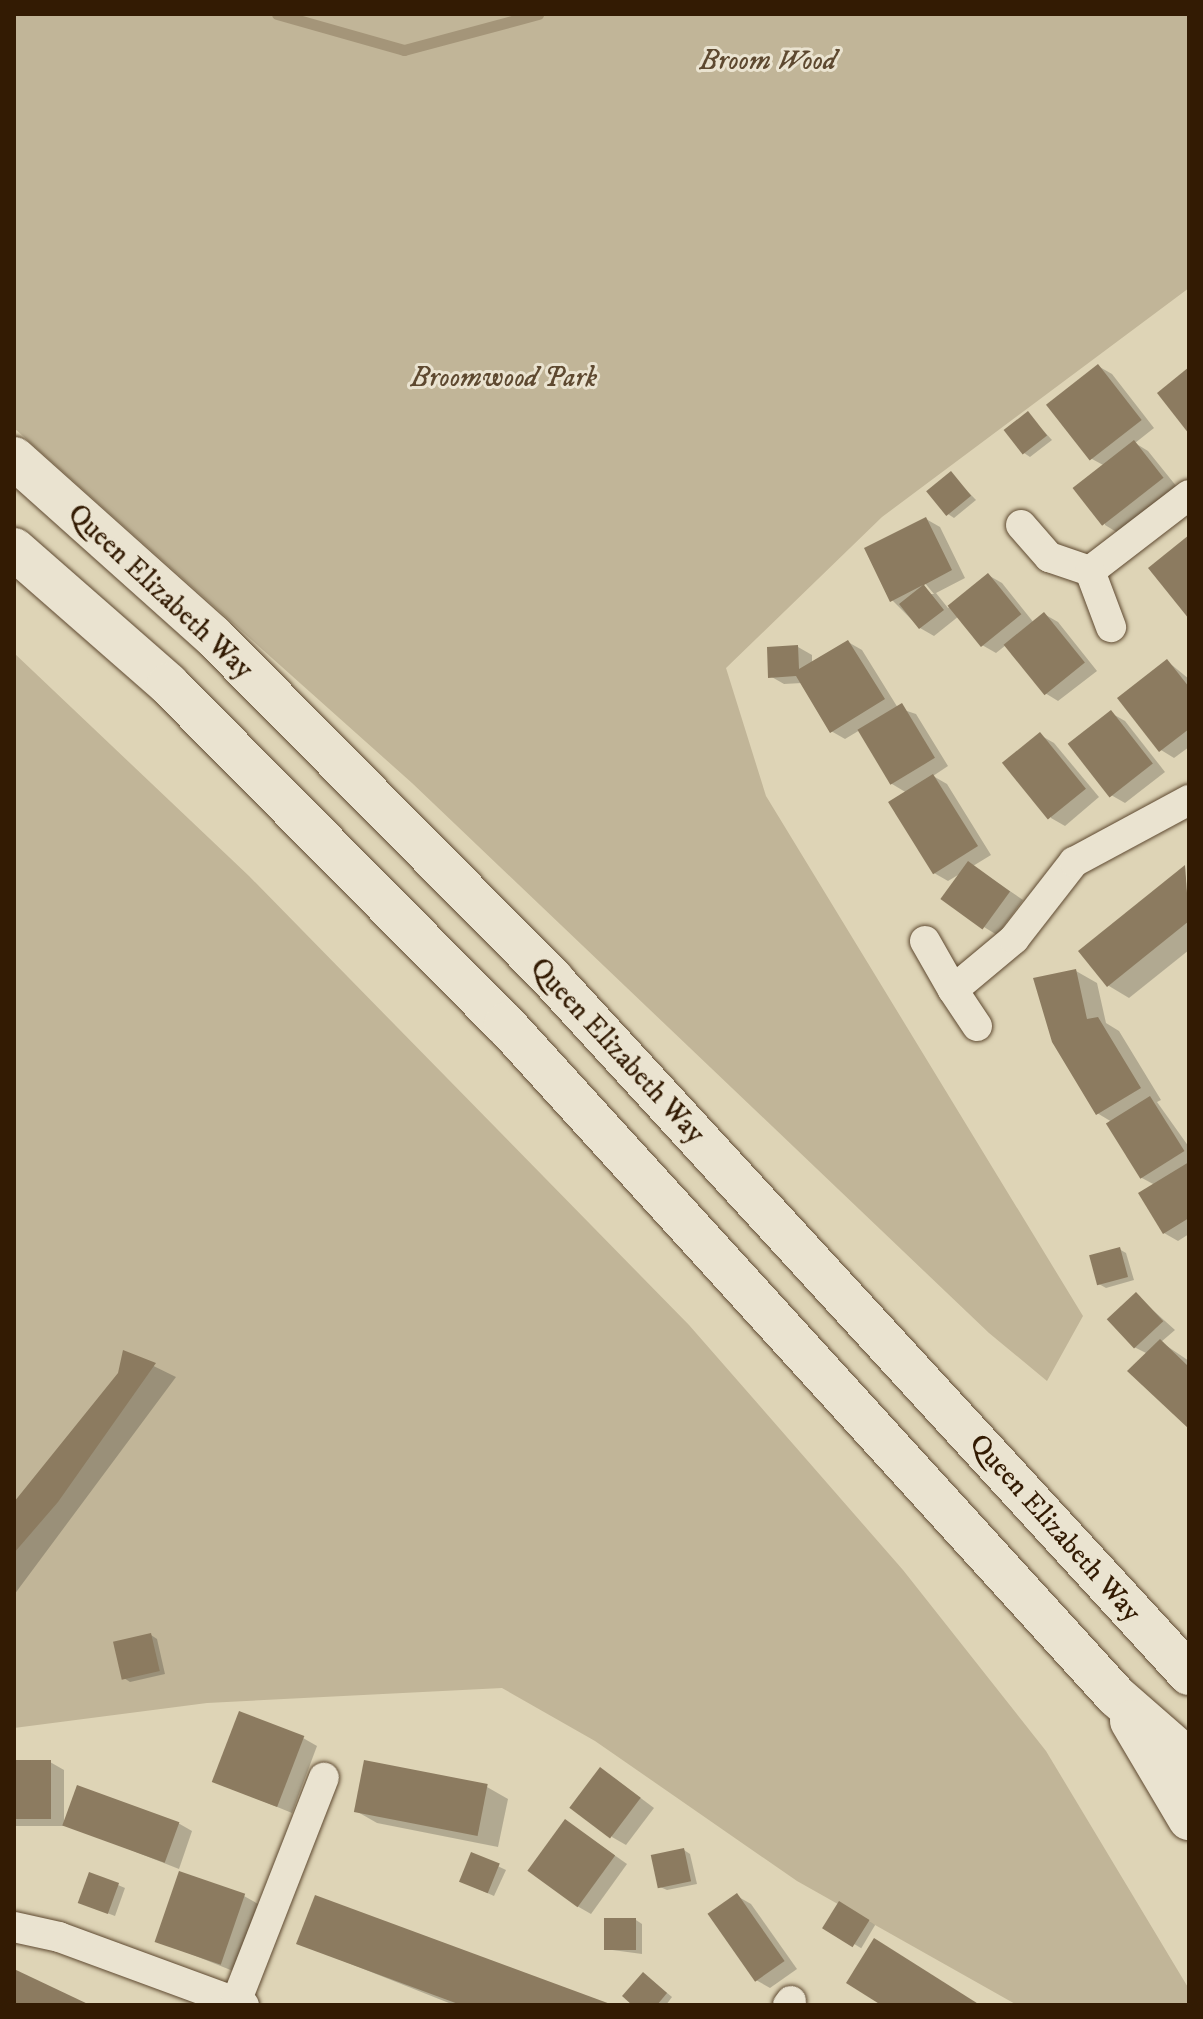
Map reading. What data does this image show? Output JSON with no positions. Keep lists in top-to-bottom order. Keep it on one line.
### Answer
{"streets":{"street":["Queen Elizabeth Way"]},"parks":["Broom Wood","Broomwood Park"]}
